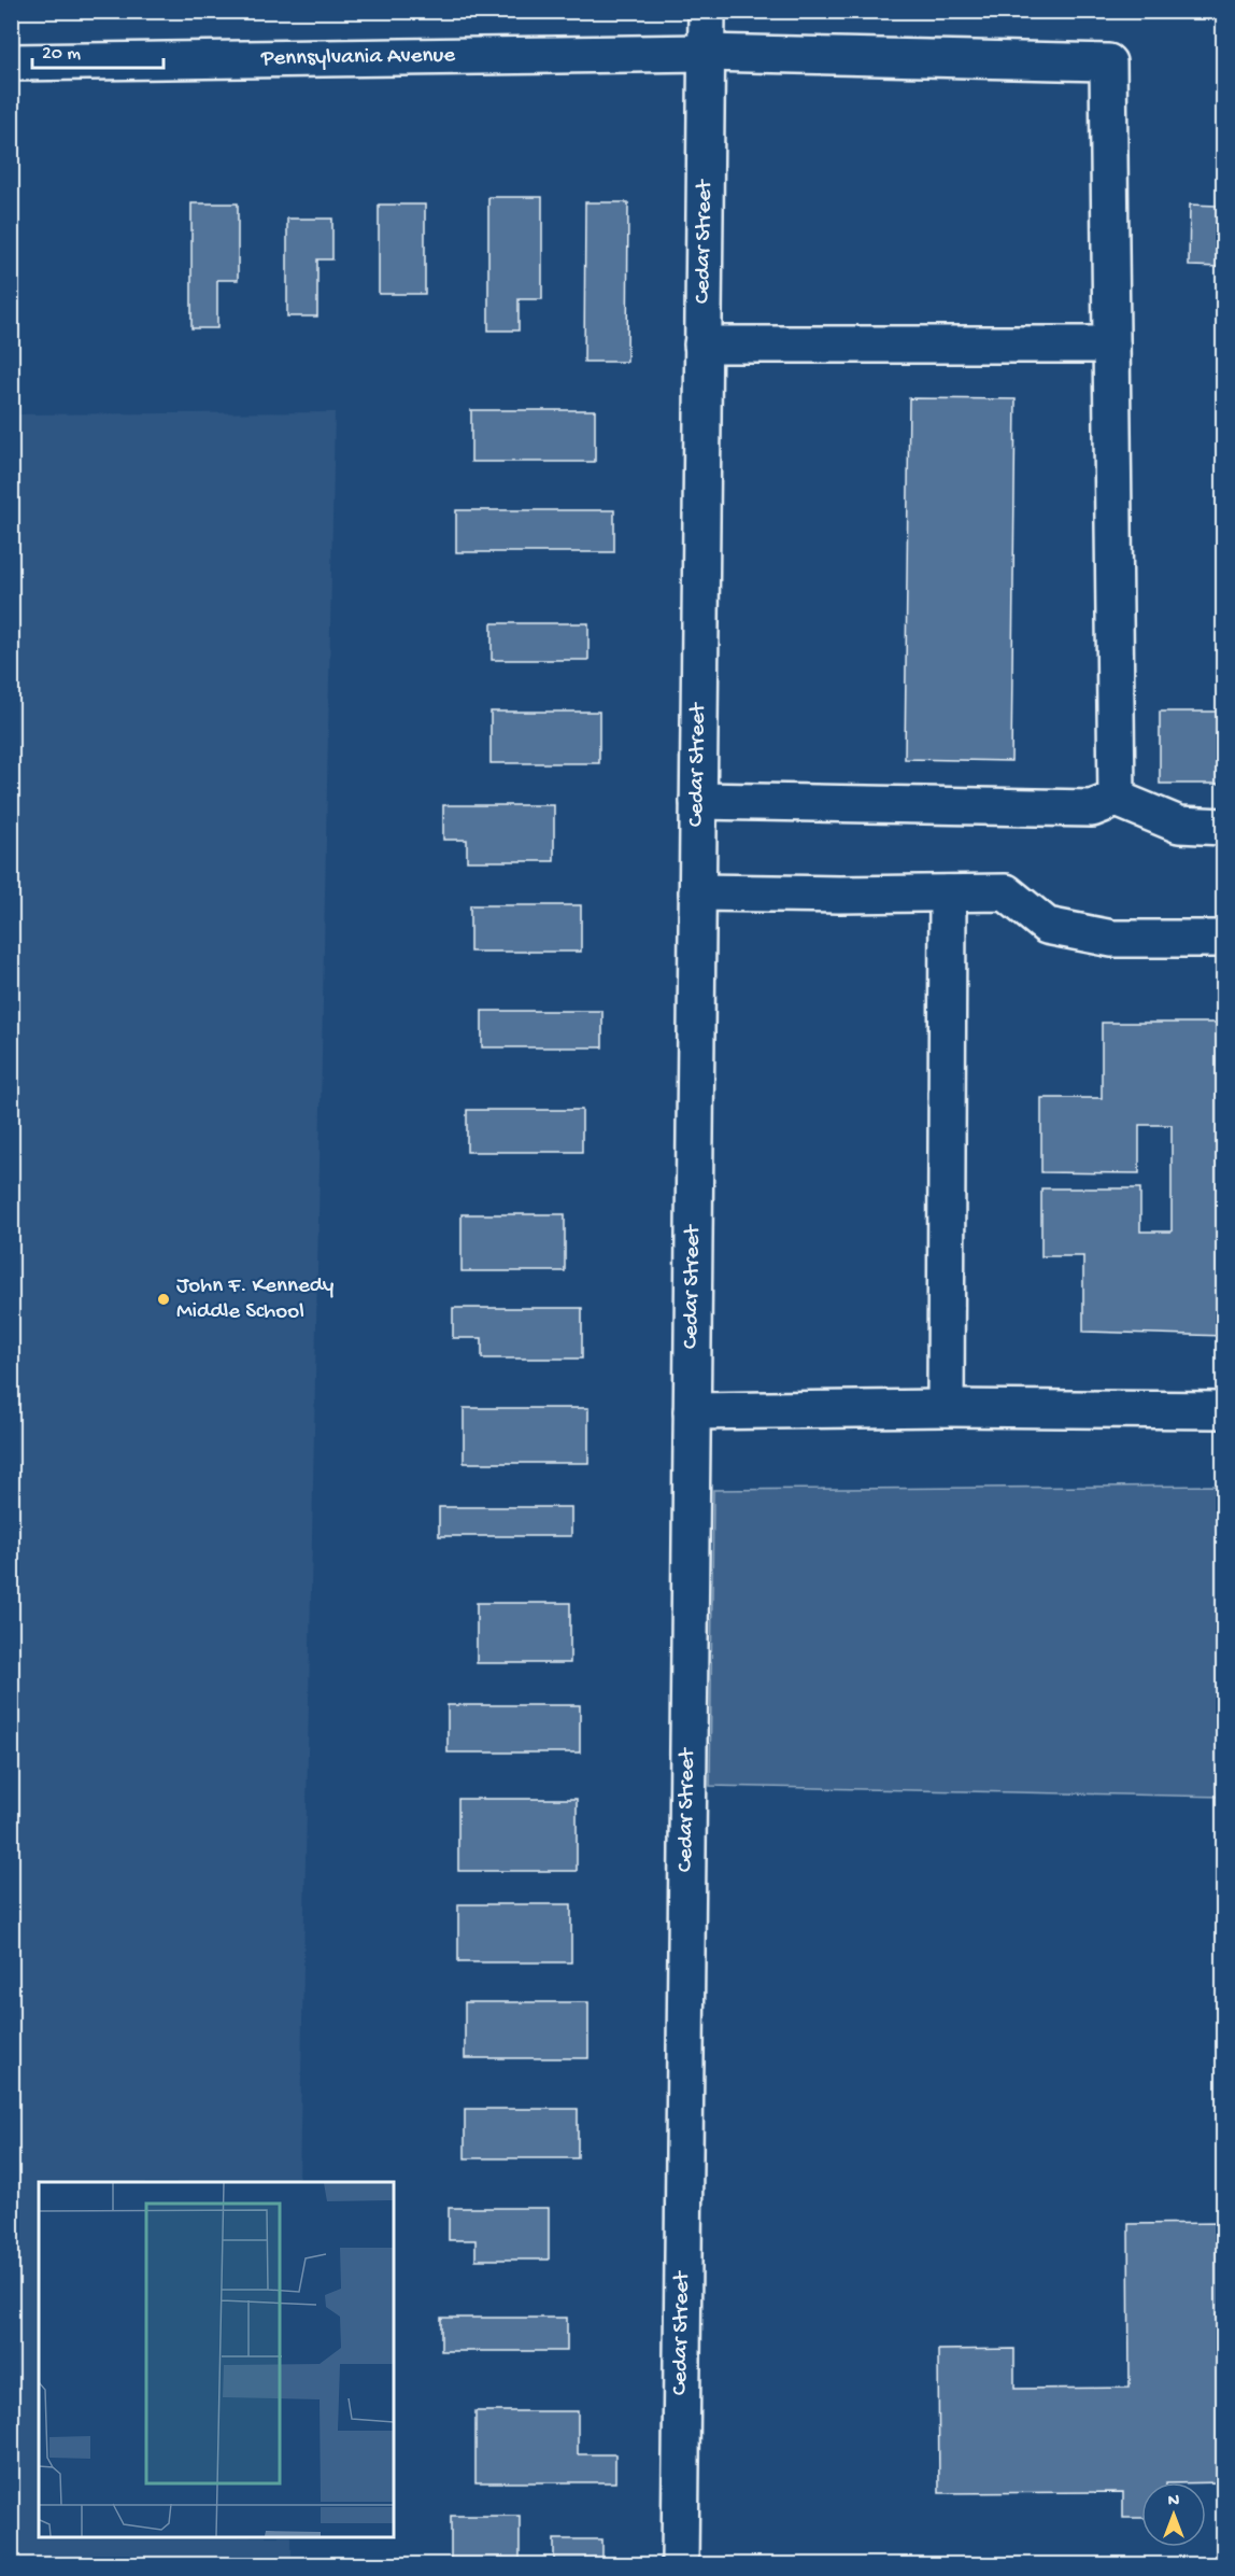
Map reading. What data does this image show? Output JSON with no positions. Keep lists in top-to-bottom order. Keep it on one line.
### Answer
{"streets":{"street":["Pennsylvania Avenue","Cedar Street"]},"crossings":[["Pennsylvania Avenue","Cedar Street"]],"places":["John F. Kennedy Middle School"],"scale_bar":"20 m","north":"top"}
